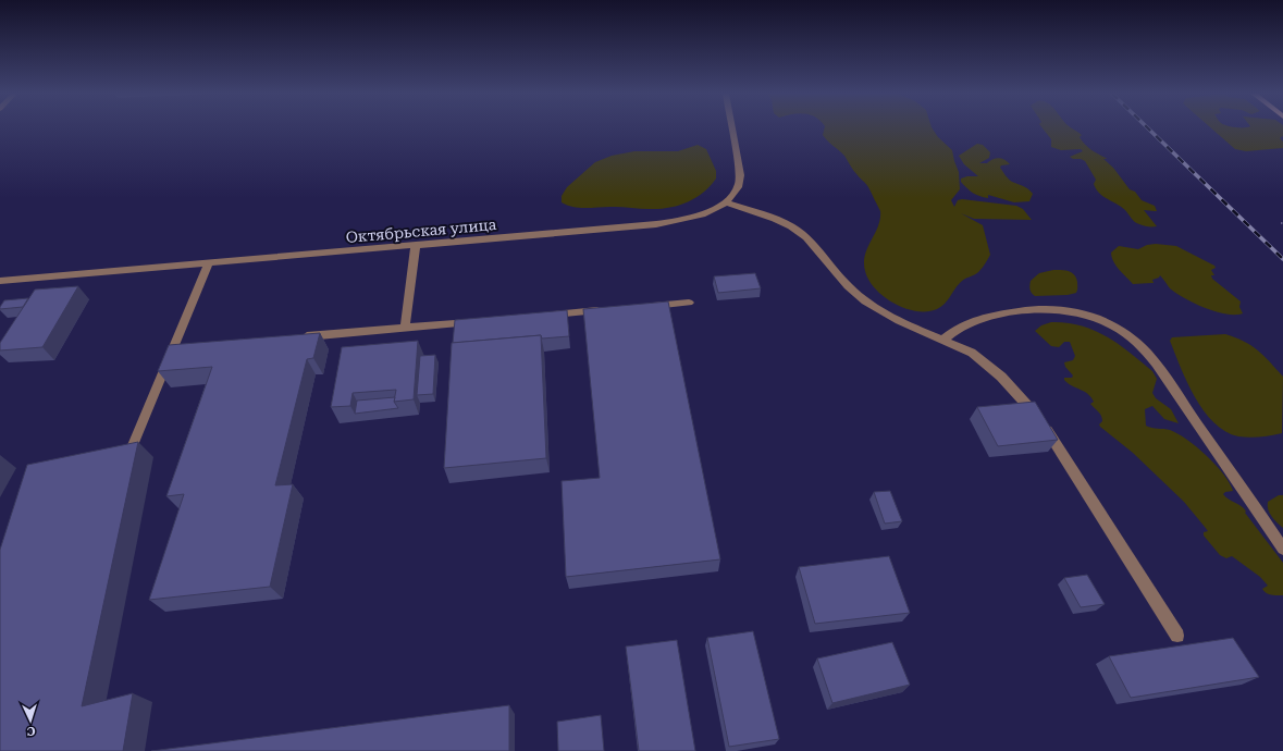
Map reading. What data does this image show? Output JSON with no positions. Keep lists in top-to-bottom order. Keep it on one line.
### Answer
{"streets":{"street":["Октябрьская улица"]},"north":"bottom"}
